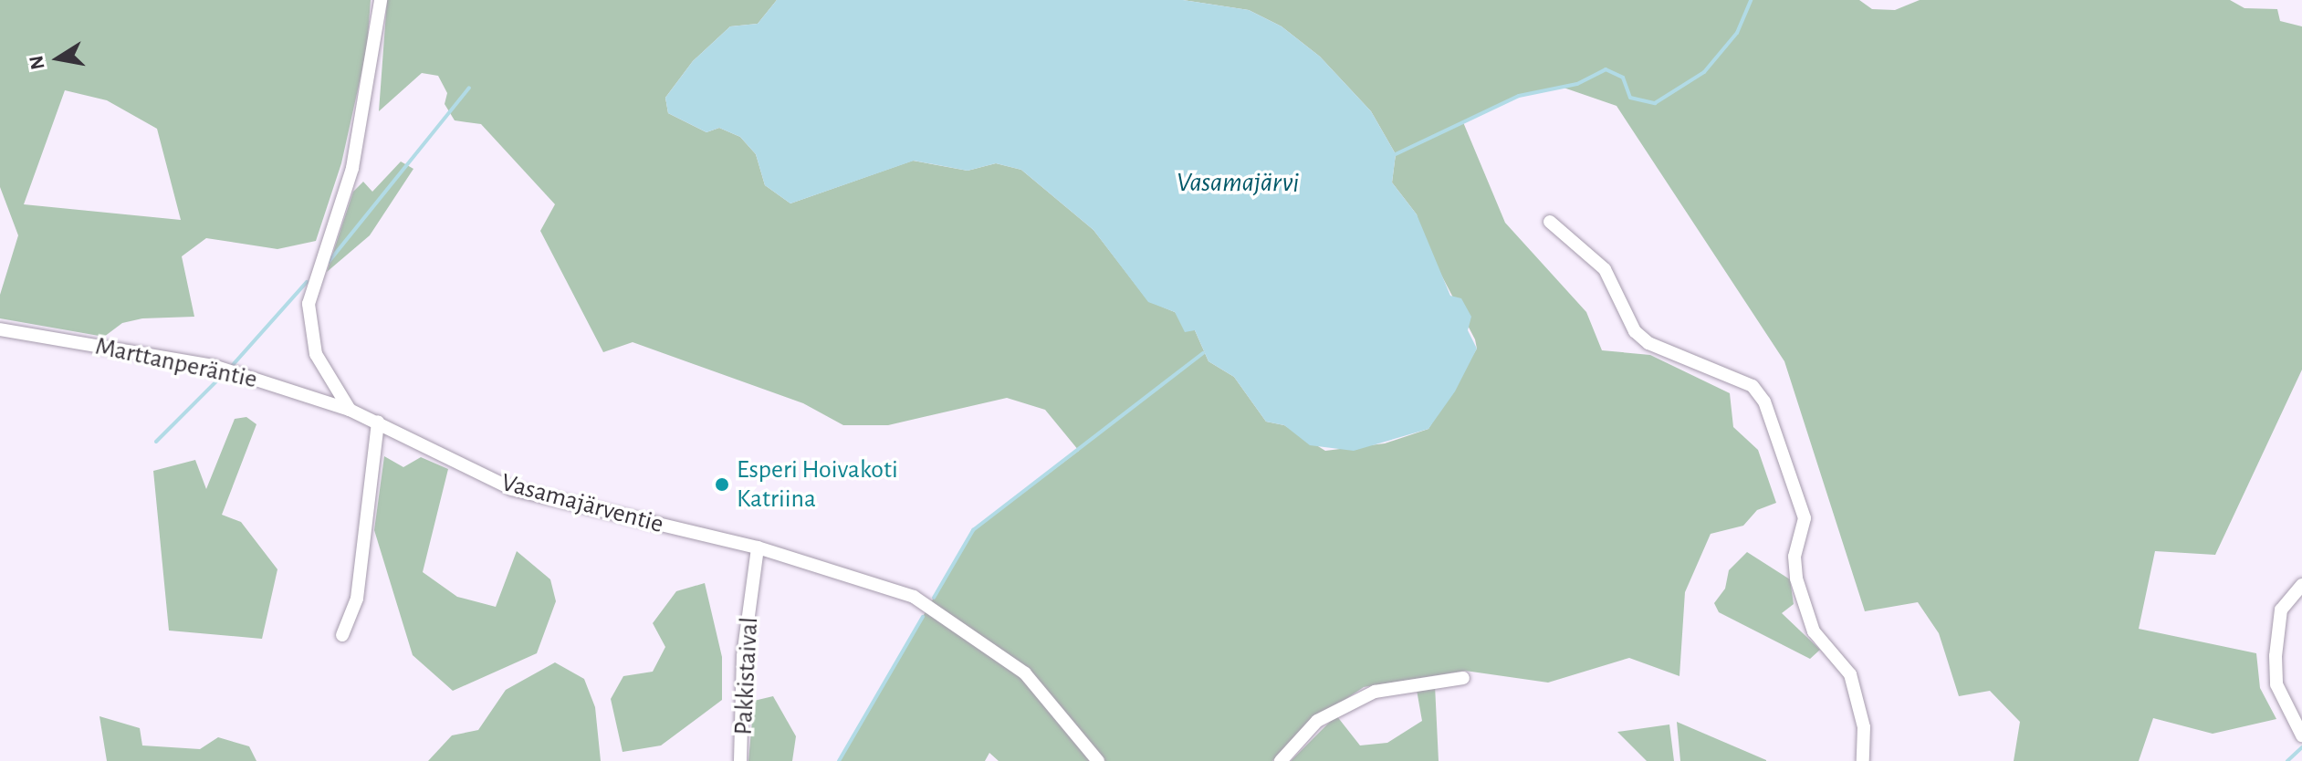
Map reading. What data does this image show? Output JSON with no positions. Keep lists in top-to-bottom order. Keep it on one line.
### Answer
{"streets":{"street":["Marttanperäntie","Vasamajärventie","Pakkistaival"]},"crossings":[["Marttanperäntie","Vasamajärventie"],["Vasamajärventie","Pakkistaival"]],"water":["Vasamajärvi"],"places":["Esperi Hoivakoti Katriina"],"north":"left"}
